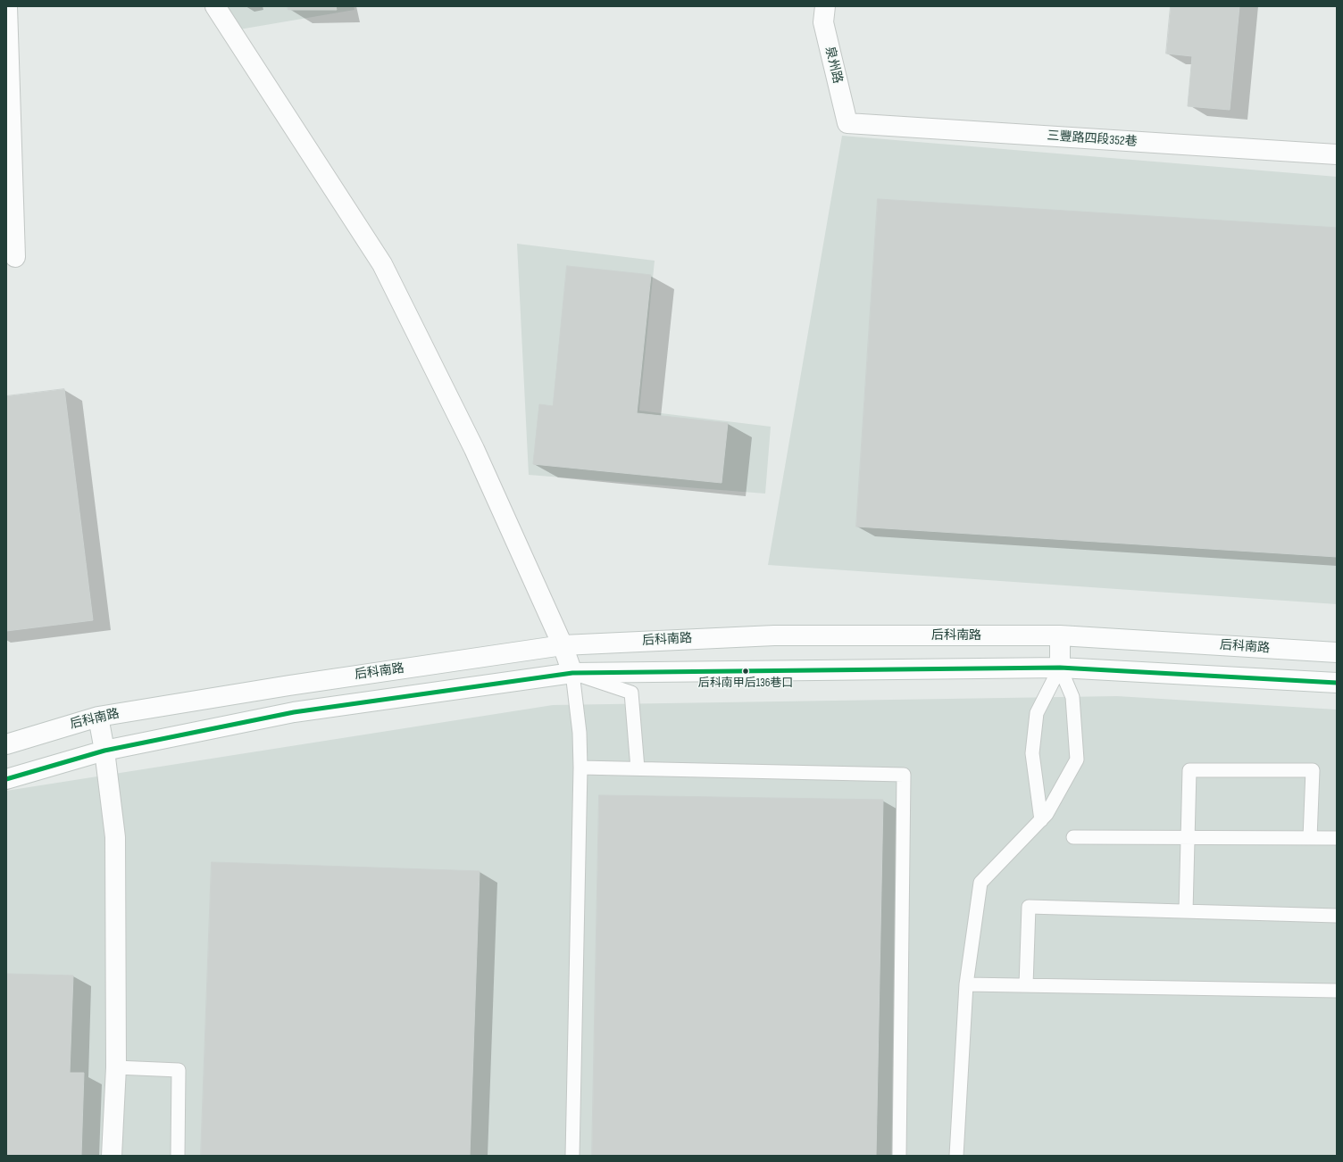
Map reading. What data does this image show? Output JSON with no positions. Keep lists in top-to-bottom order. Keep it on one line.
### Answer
{"streets":{"street":["泉州路","三豐路四段352巷","后科南路"]},"crossings":[["泉州路","三豐路四段352巷"]],"places":["后科南甲后136巷口"]}
